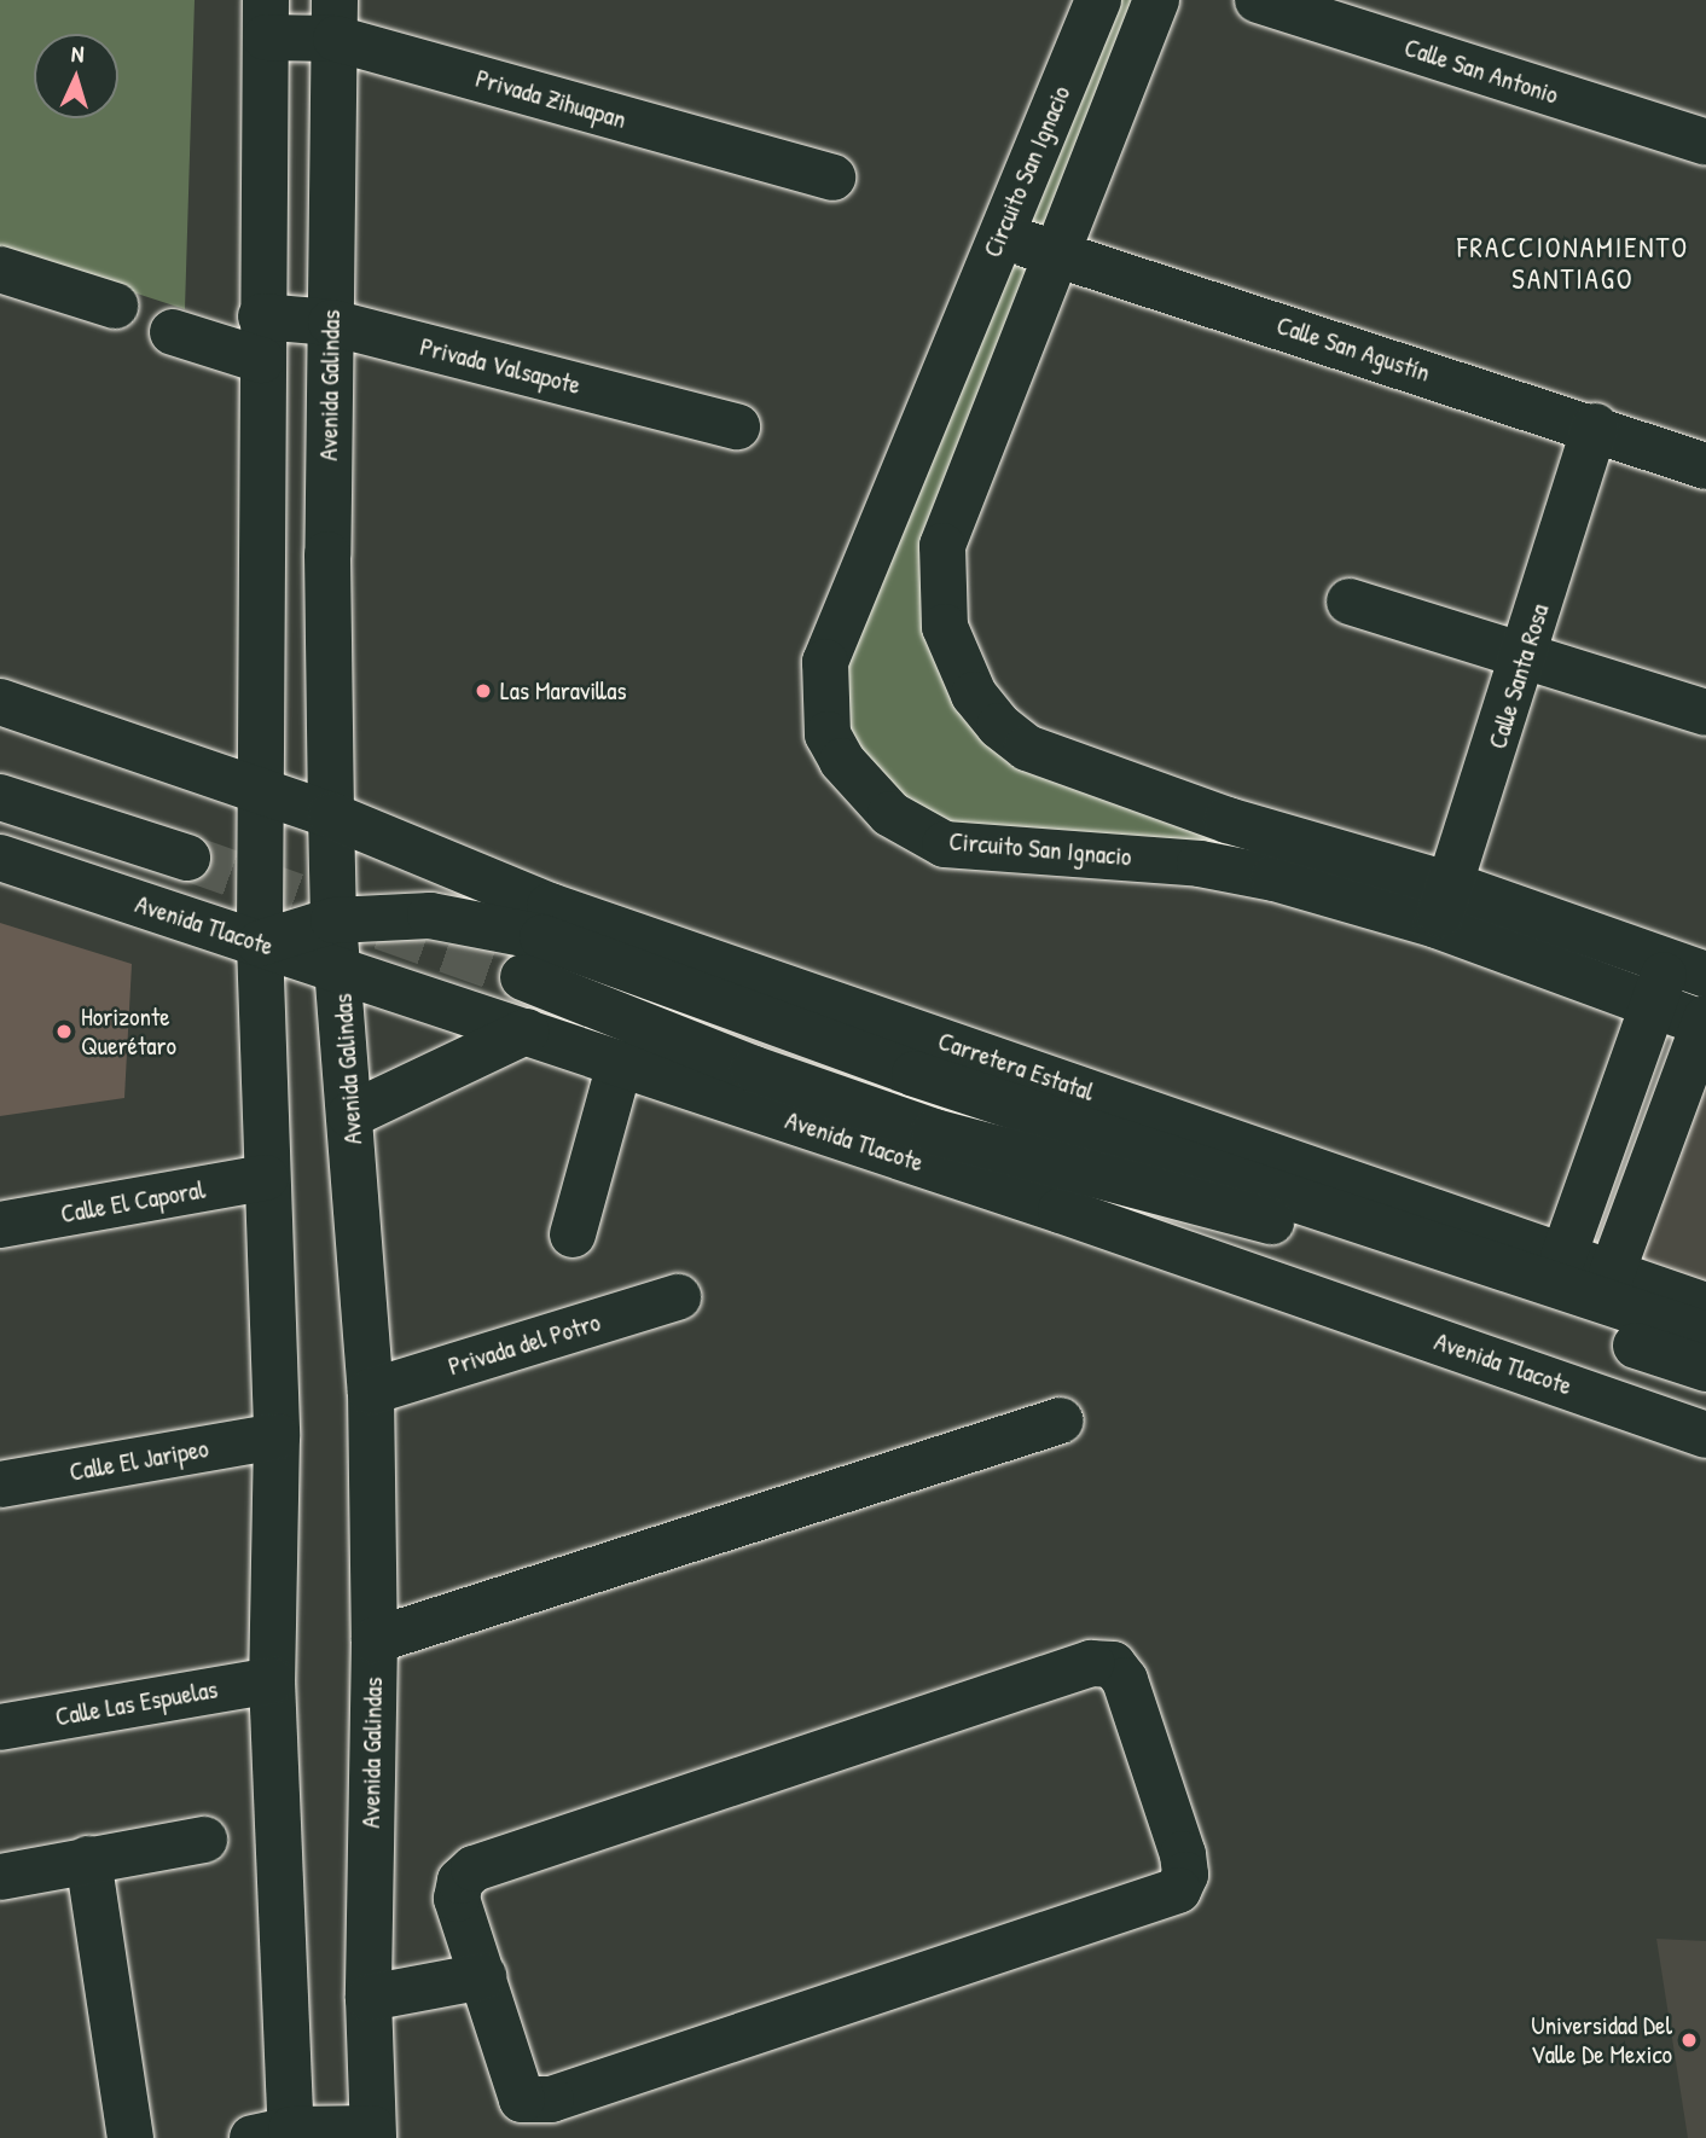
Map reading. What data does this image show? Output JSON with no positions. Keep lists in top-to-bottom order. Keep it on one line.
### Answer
{"streets":{"street":["Calle San Antonio","Privada Zihuapan","Circuito San Ignacio","Calle San Agustín","Privada Valsapote","Avenida Galindas","Calle Santa Rosa","Avenida Tlacote","Carretera Estatal","Calle El Caporal","Privada del Potro","Calle El Jaripeo","Calle Las Espuelas"]},"crossings":[["Privada Zihuapan","Avenida Galindas"],["Circuito San Ignacio","Calle San Agustín"],["Circuito San Ignacio","Calle Santa Rosa"],["Calle San Agustín","Calle Santa Rosa"],["Privada Valsapote","Avenida Galindas"],["Avenida Galindas","Avenida Tlacote"],["Avenida Galindas","Carretera Estatal"],["Avenida Galindas","Privada del Potro"]],"districts":["FRACCIONAMIENTO SANTIAGO"],"places":["Las Maravillas","Horizonte Querétaro","Universidad Del Valle De Mexico"],"north":"top"}
